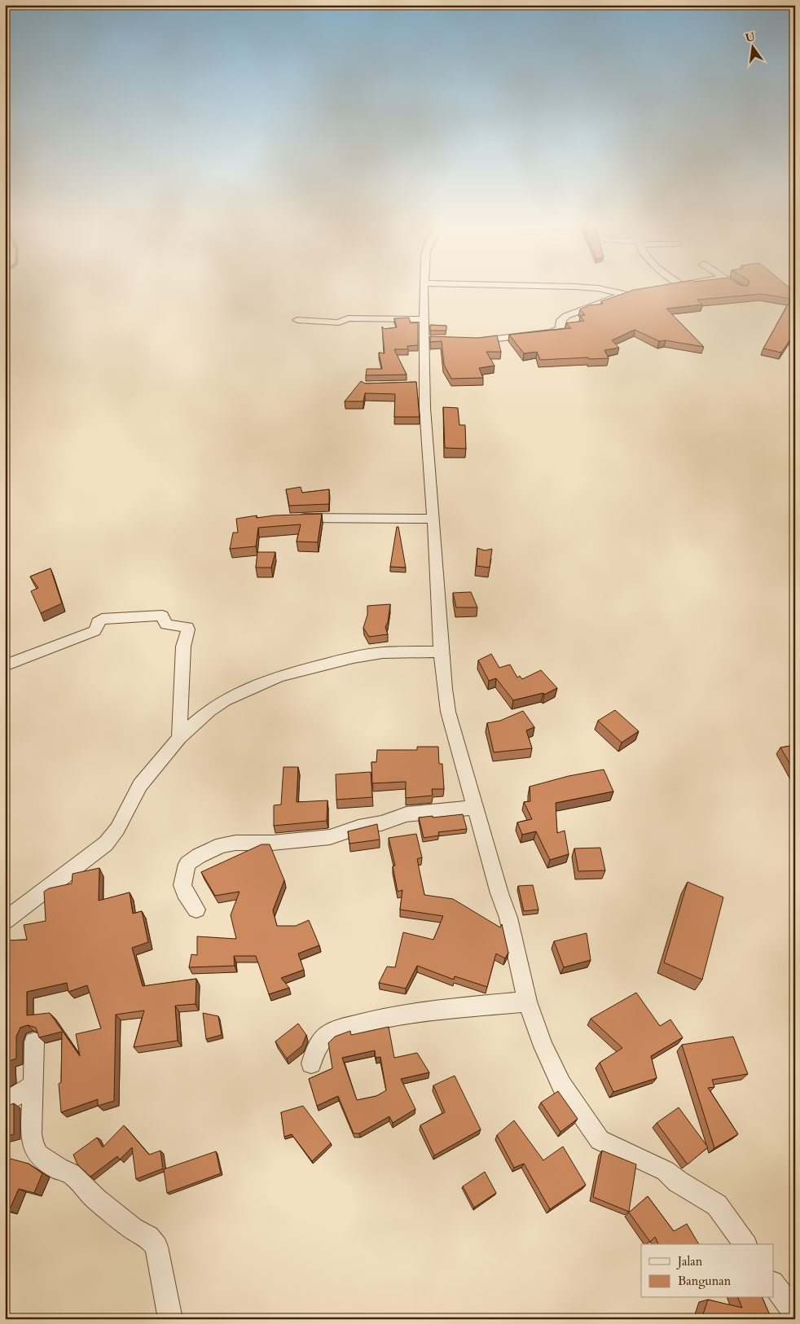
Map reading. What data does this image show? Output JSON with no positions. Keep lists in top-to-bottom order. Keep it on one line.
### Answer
{"legend":["Jalan","Bangunan"],"north":"top"}
